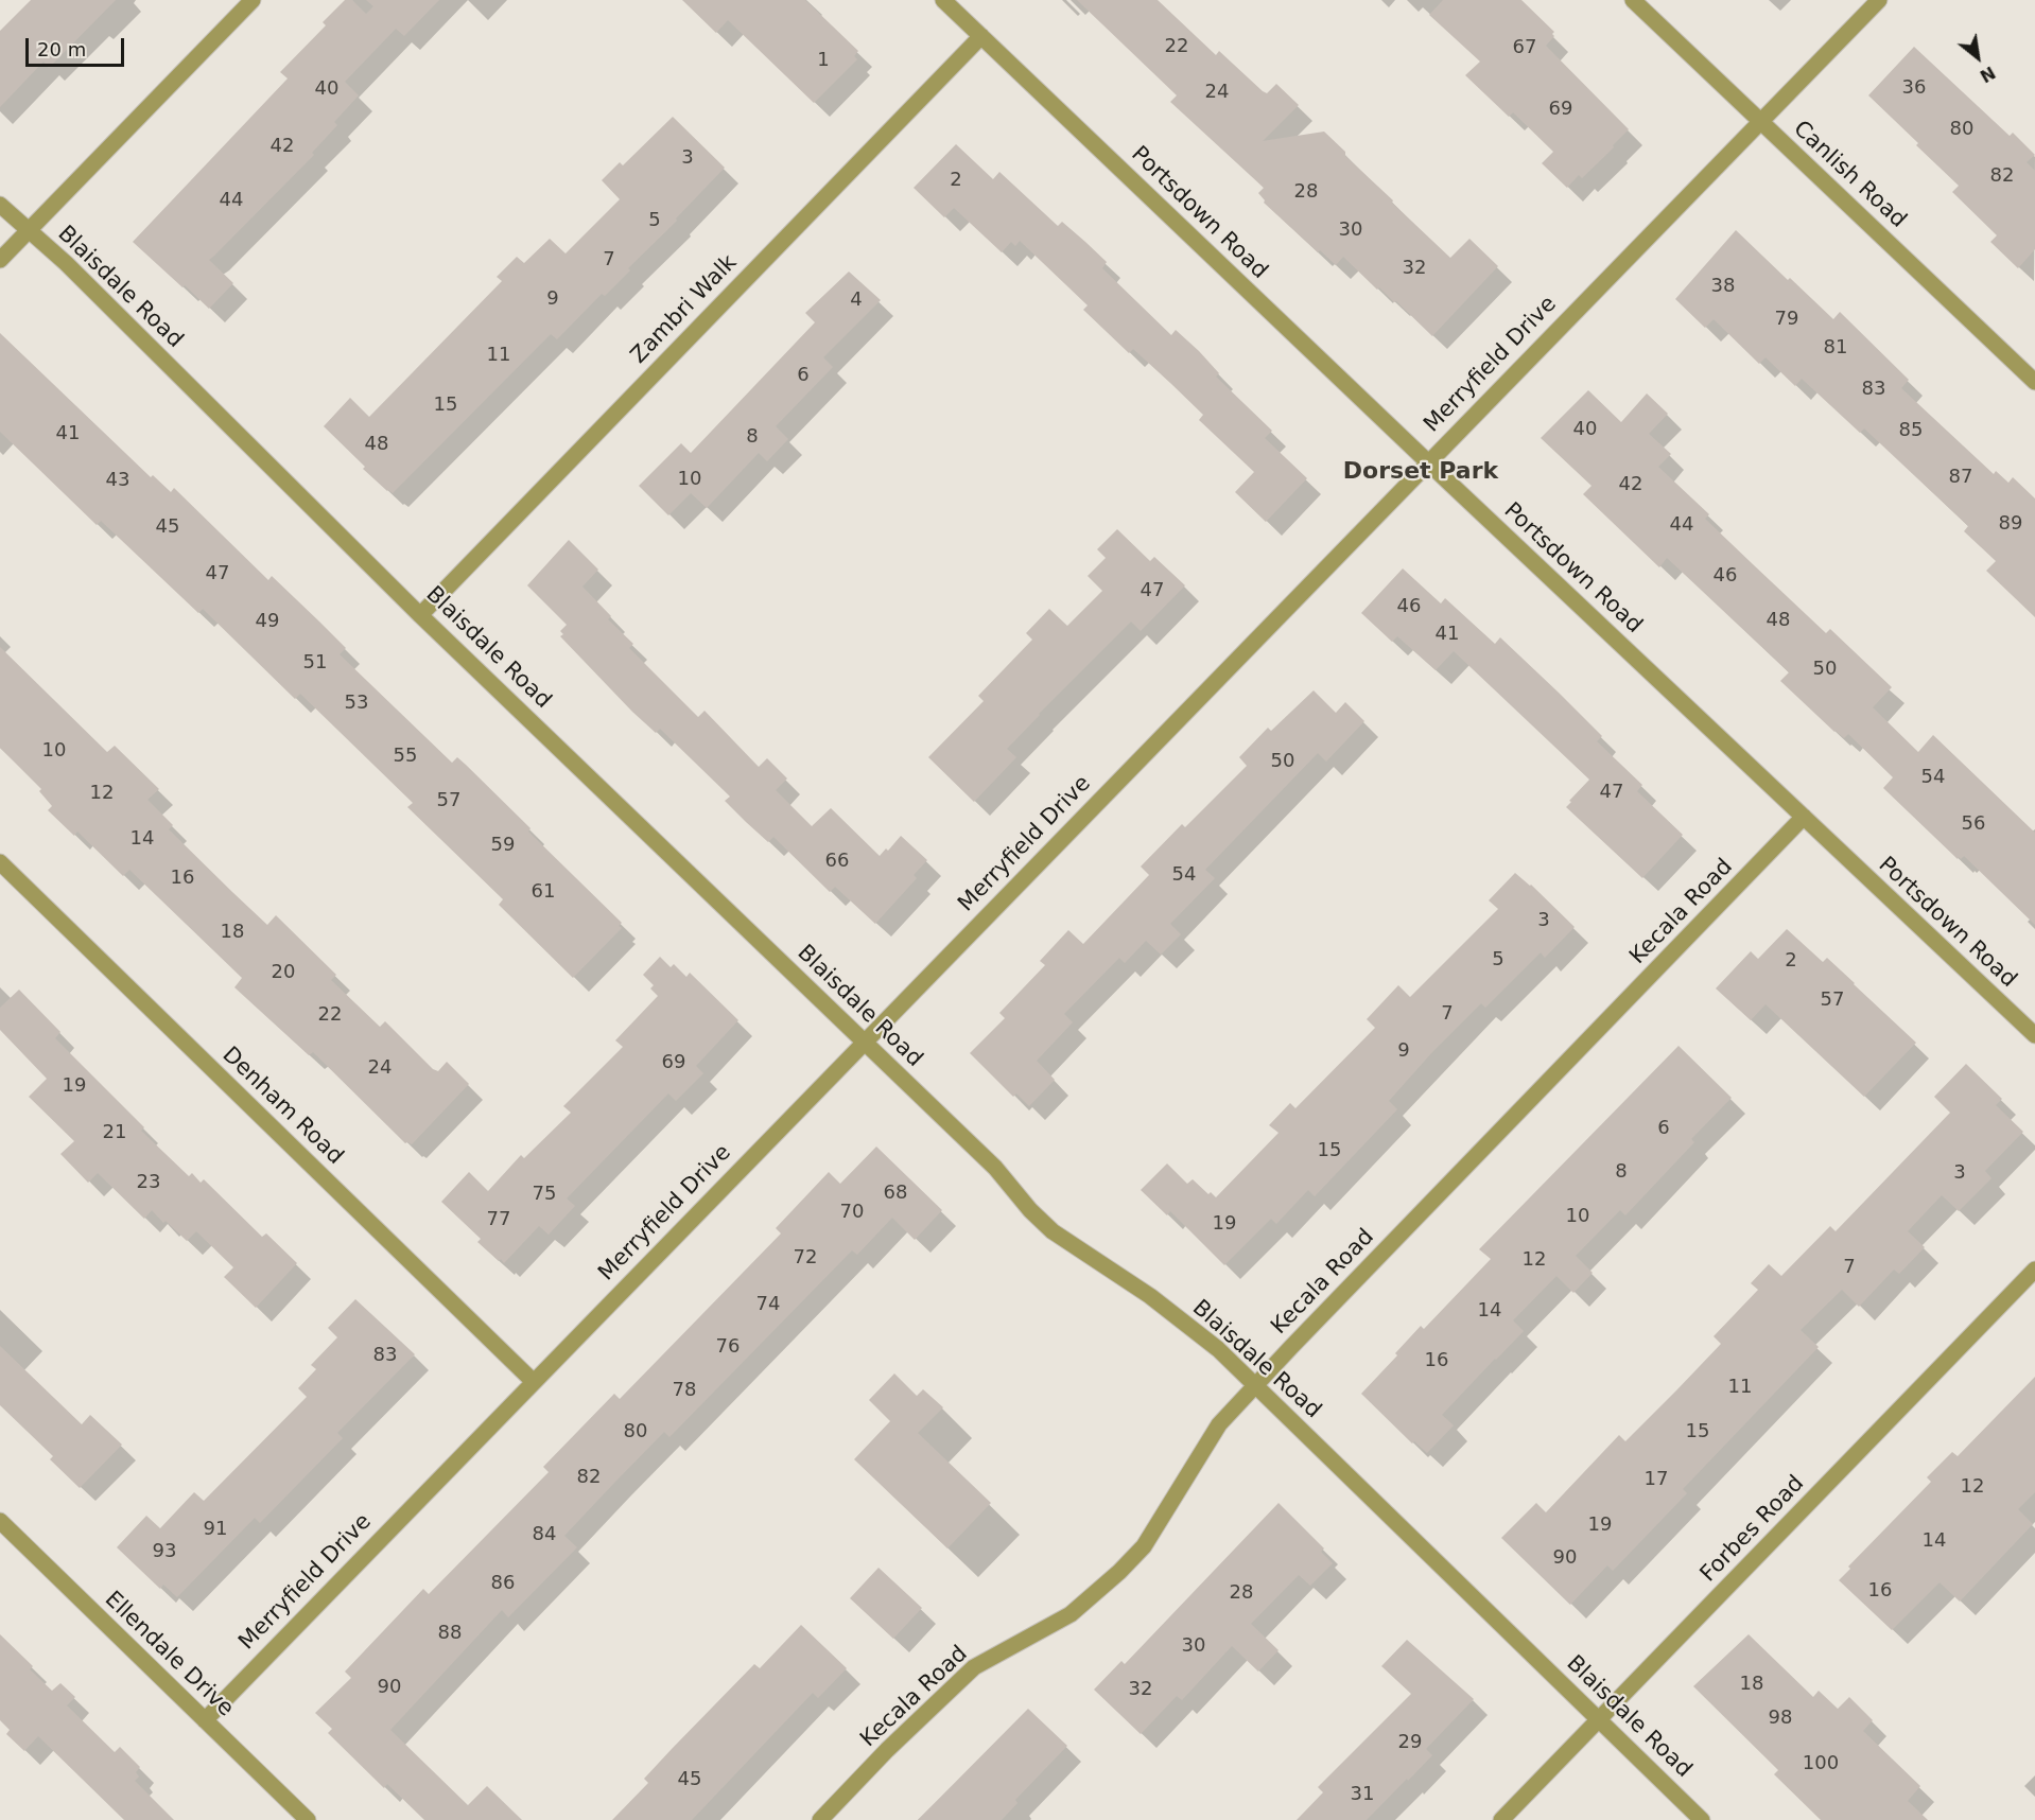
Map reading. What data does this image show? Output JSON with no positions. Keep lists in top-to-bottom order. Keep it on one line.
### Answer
{"streets":{"street":["Canlish Road","Portsdown Road","Blaisdale Road","Zambri Walk","Merryfield Drive","Kecala Road","Denham Road","Forbes Road","Ellendale Drive"]},"crossings":[["Canlish Road","Merryfield Drive"],["Portsdown Road","Zambri Walk"],["Portsdown Road","Merryfield Drive"],["Portsdown Road","Kecala Road"],["Blaisdale Road","Zambri Walk"],["Blaisdale Road","Merryfield Drive"],["Blaisdale Road","Kecala Road"],["Blaisdale Road","Forbes Road"],["Merryfield Drive","Denham Road"],["Merryfield Drive","Ellendale Drive"]],"districts":["Dorset Park"],"house_numbers":["22","67","1","36","40","24","69","80","42","3","82","2","28","44","5","30","7","32","38","9","4","79","81","11","6","83","15","40","85","41","8","48","87","10","43","42","89","44","45","47","46","47","46","48","49","41","51","50","53","10","55","50","54","47","12","57","56","14","59","66","54","16","61","3","18","5","2","20","57","7","22","9","69","24","19","6","21","15","8","3","23","68","75","70","10","77","19","72","12","7","74","14","76","83","16","11","78","80","15","82","17","12","19","91","84","14","93","90","86","16","28","88","30","18","90","32","98","29","100","45","31"],"scale_bar":"20 m","north":"bottom right"}
